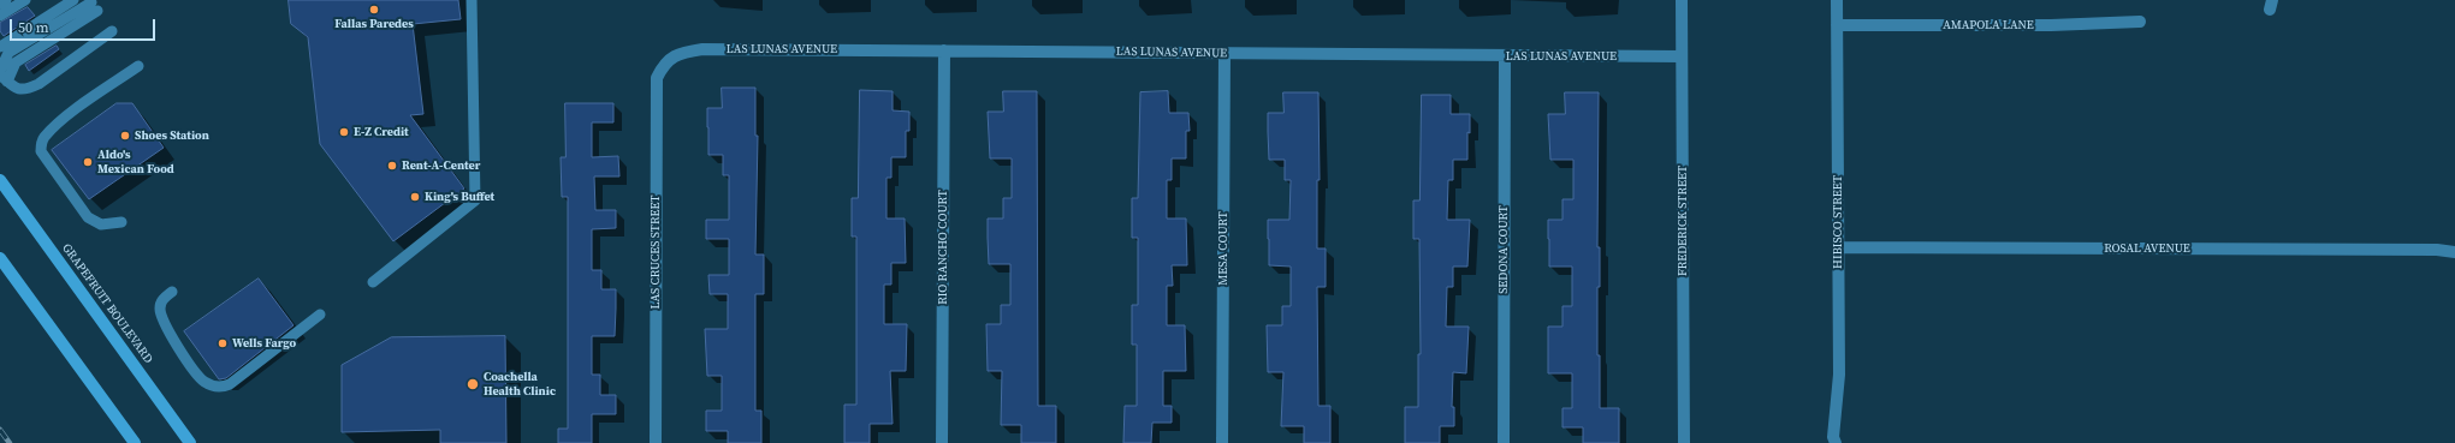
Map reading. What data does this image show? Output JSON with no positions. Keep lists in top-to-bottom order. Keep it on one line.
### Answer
{"streets":{"main road":["GRAPEFRUIT BOULEVARD"],"street":["AMAPOLA LANE","LAS LUNAS AVENUE","FREDERICK STREET","HIBISCO STREET","RIO RANCHO COURT","MESA COURT","ROSAL AVENUE","SEDONA COURT","LAS CRUCES STREET"]},"crossings":[["AMAPOLA LANE","HIBISCO STREET"],["LAS LUNAS AVENUE","FREDERICK STREET"],["LAS LUNAS AVENUE","RIO RANCHO COURT"],["LAS LUNAS AVENUE","MESA COURT"],["LAS LUNAS AVENUE","SEDONA COURT"],["LAS LUNAS AVENUE","LAS CRUCES STREET"],["HIBISCO STREET","ROSAL AVENUE"]],"places":["Fallas Paredes","E-Z Credit","Shoes Station","Aldo's Mexican Food","Rent-A-Center","King's Buffet","Wells Fargo","Coachella Health Clinic"],"scale_bar":"50 m"}
